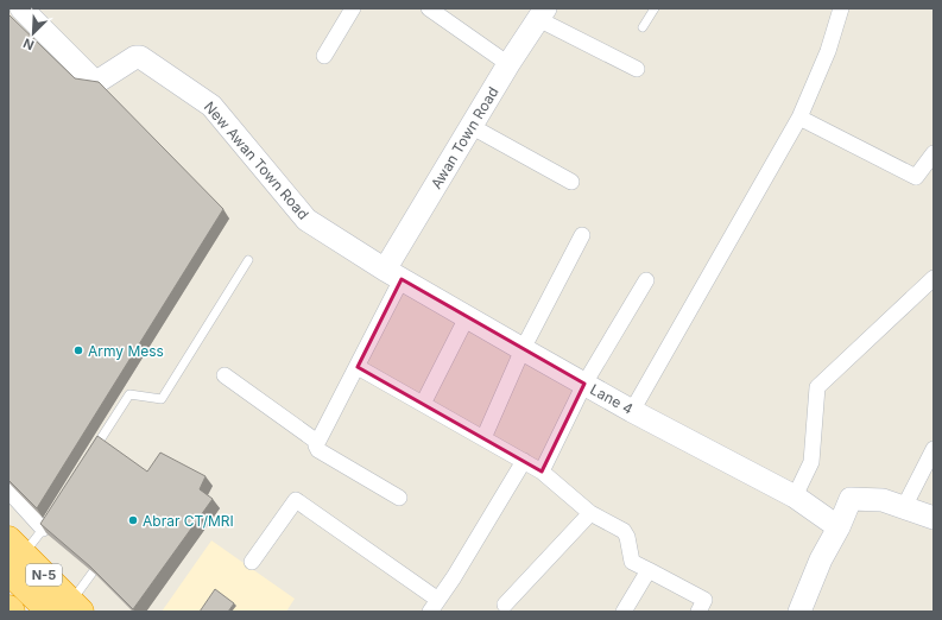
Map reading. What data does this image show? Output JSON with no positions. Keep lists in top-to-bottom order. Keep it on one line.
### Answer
{"streets":{"highway":["N-5"],"street":["Awan Town Road","New Awan Town Road","Lane 4"]},"crossings":[["Awan Town Road","New Awan Town Road"],["Awan Town Road","Lane 4"],["New Awan Town Road","Lane 4"]],"places":["Army Mess","Abrar CT/MRI"],"north":"bottom left"}
